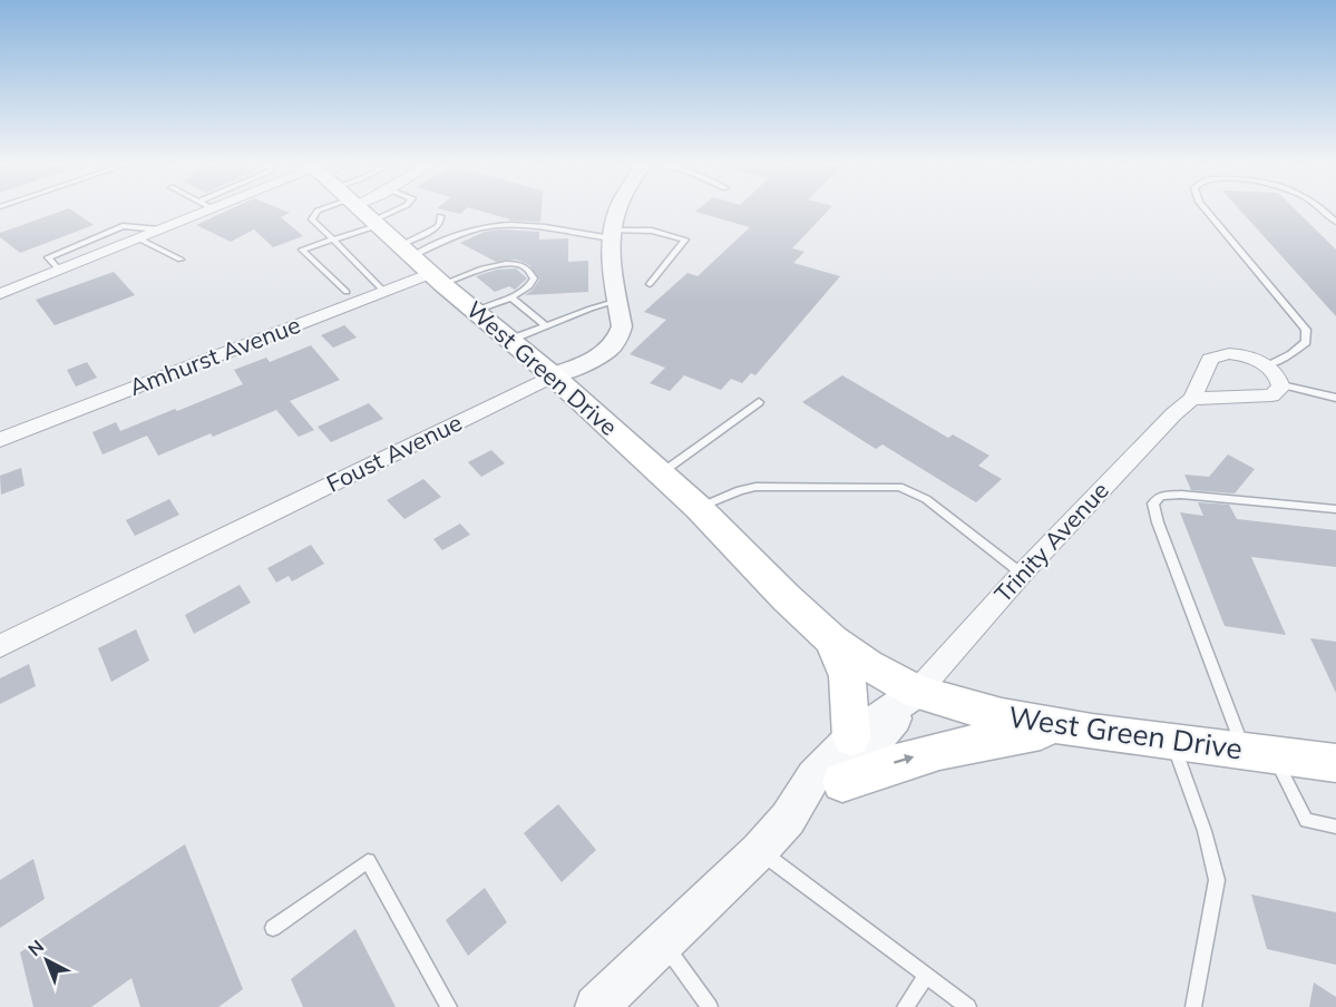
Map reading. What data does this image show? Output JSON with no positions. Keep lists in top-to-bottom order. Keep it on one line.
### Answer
{"streets":{"main road":["West Green Drive"],"street":["Amhurst Avenue","Foust Avenue","Trinity Avenue"]},"crossings":[["Amhurst Avenue","West Green Drive"],["West Green Drive","Foust Avenue"],["West Green Drive","Trinity Avenue"]],"north":"top left"}
